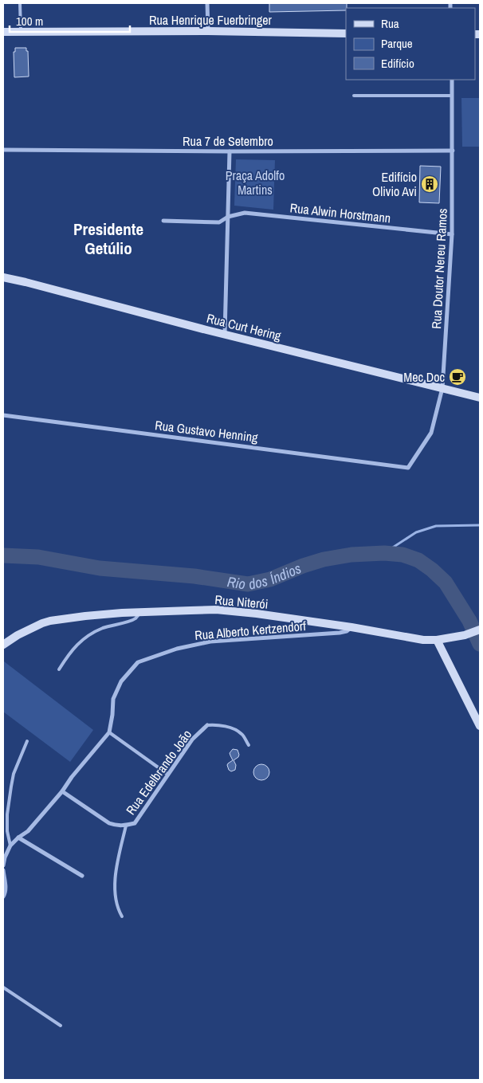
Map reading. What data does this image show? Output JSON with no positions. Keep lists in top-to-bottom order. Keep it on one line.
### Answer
{"streets":{"main road":["Rua Henrique Fuerbringer","Rua Curt Hering","Rua Niterói"],"street":["Rua 7 de Setembro","Rua Alwin Horstmann","Rua Doutor Nereu Ramos","Rua Gustavo Henning","Rua Alberto Kertzendorf","Rua Edelbrando João"]},"crossings":[["Rua 7 de Setembro","Rua Doutor Nereu Ramos"],["Rua Alwin Horstmann","Rua Doutor Nereu Ramos"],["Rua Doutor Nereu Ramos","Rua Curt Hering"],["Rua Doutor Nereu Ramos","Rua Gustavo Henning"],["Rua Niterói","Rua Alberto Kertzendorf"]],"districts":["Presidente Getúlio"],"water":["Rio dos Índios"],"parks":["Praça Adolfo Martins"],"places":{"building":["Edifício Olivio Avi"],"cafe":["Mec Doc"]},"legend":["Rua","Parque","Edifício"],"scale_bar":"100 m"}
